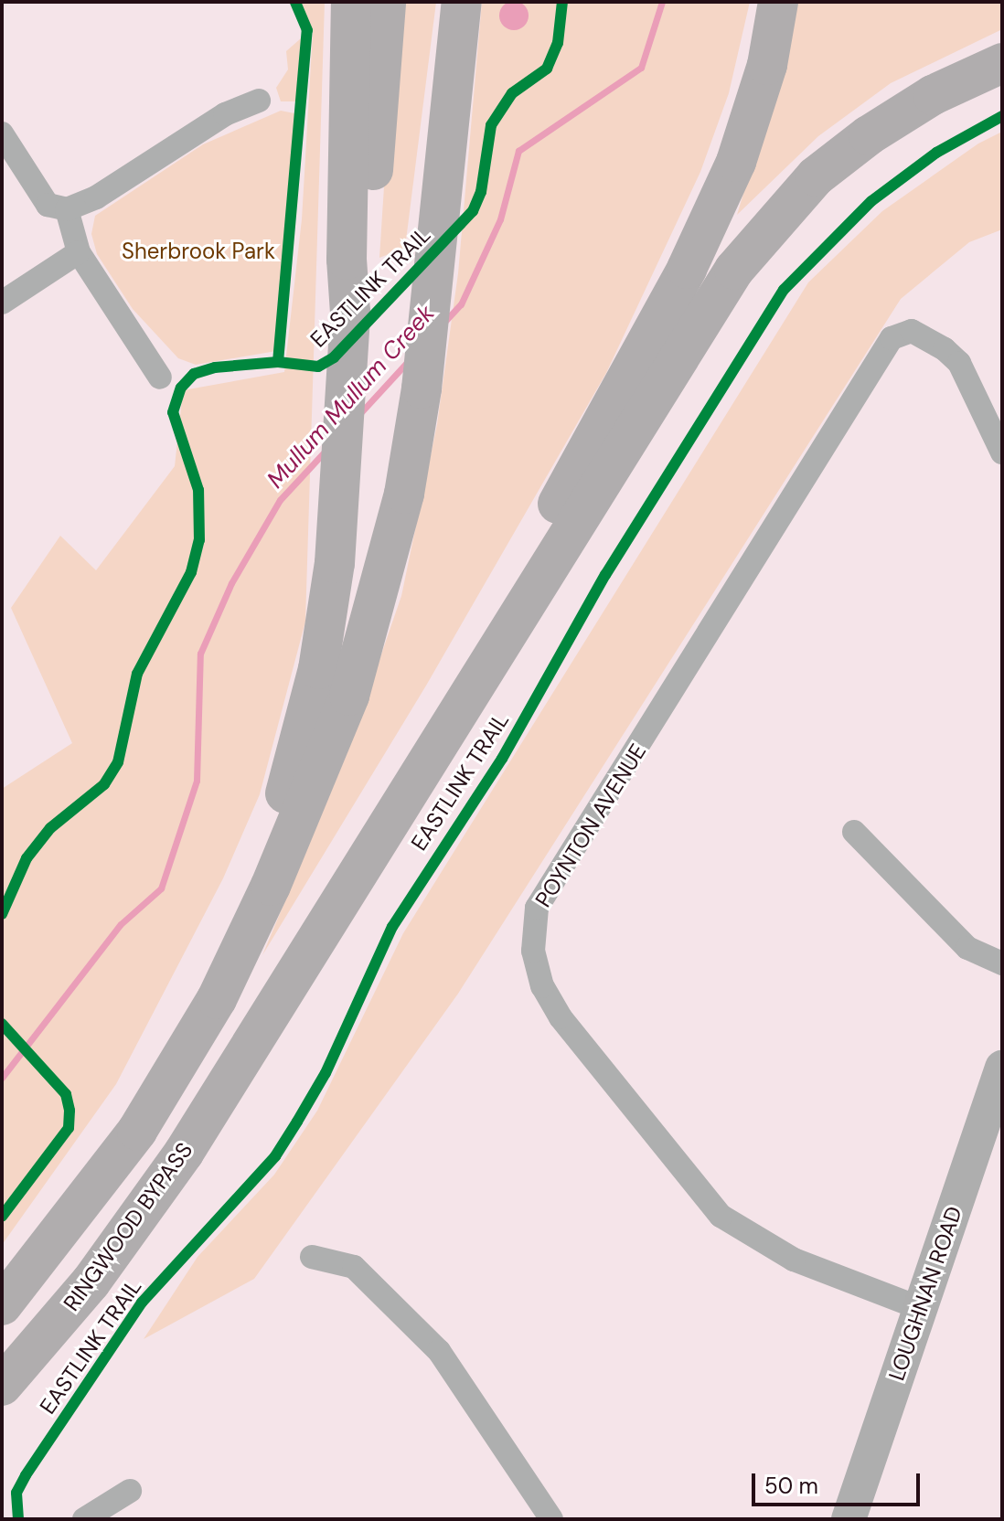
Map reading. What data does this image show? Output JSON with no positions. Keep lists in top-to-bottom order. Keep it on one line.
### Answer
{"streets":{"highway":["RINGWOOD BYPASS"],"main road":["LOUGHNAN ROAD"],"street":["POYNTON AVENUE"],"cycle path":["EASTLINK TRAIL"]},"crossings":[["POYNTON AVENUE","LOUGHNAN ROAD"]],"water":["Mullum Mullum Creek"],"parks":["Sherbrook Park"],"scale_bar":"50 m"}
